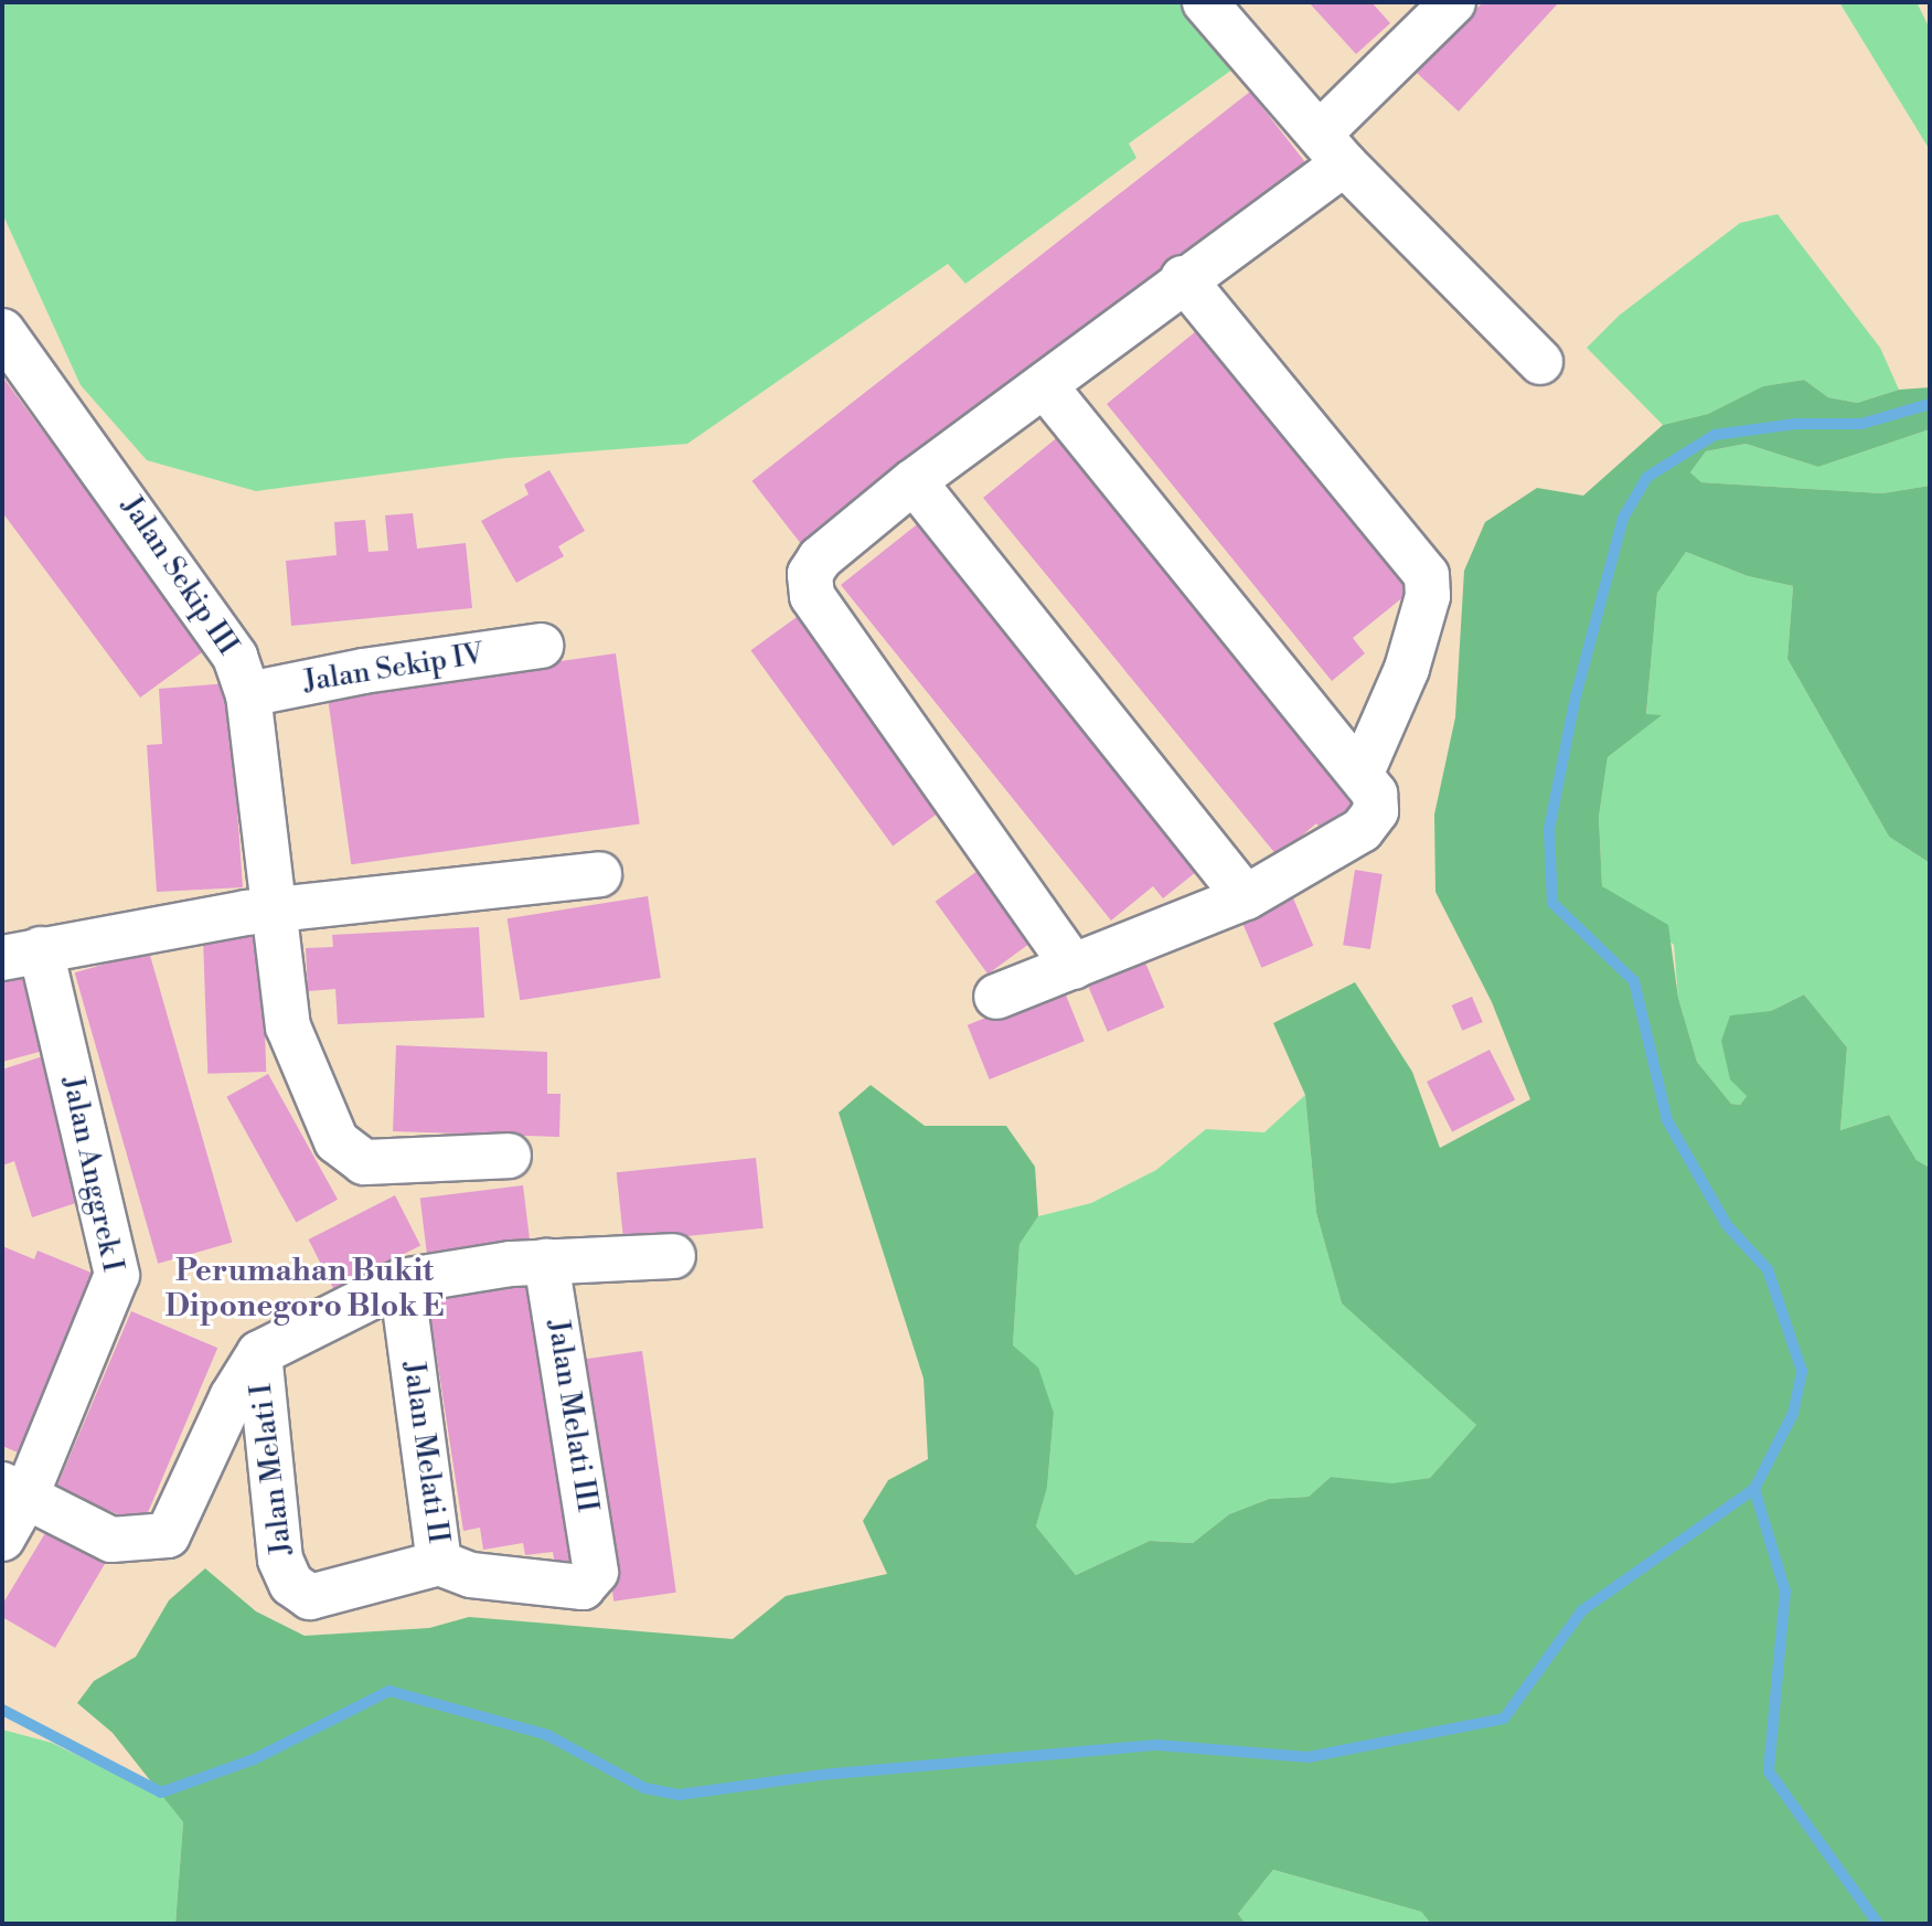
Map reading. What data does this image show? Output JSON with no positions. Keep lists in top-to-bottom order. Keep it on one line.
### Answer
{"streets":{"street":["Jalan Sekip III","Jalan Sekip IV","Jalan Anggrek I","Jalan Melati III","Jalan Melati II","Jalan Melati I"]},"crossings":[["Jalan Sekip III","Jalan Sekip IV"],["Jalan Melati III","Jalan Melati II"],["Jalan Melati II","Jalan Melati I"]],"districts":["Perumahan Bukit Diponegoro Blok E"]}
